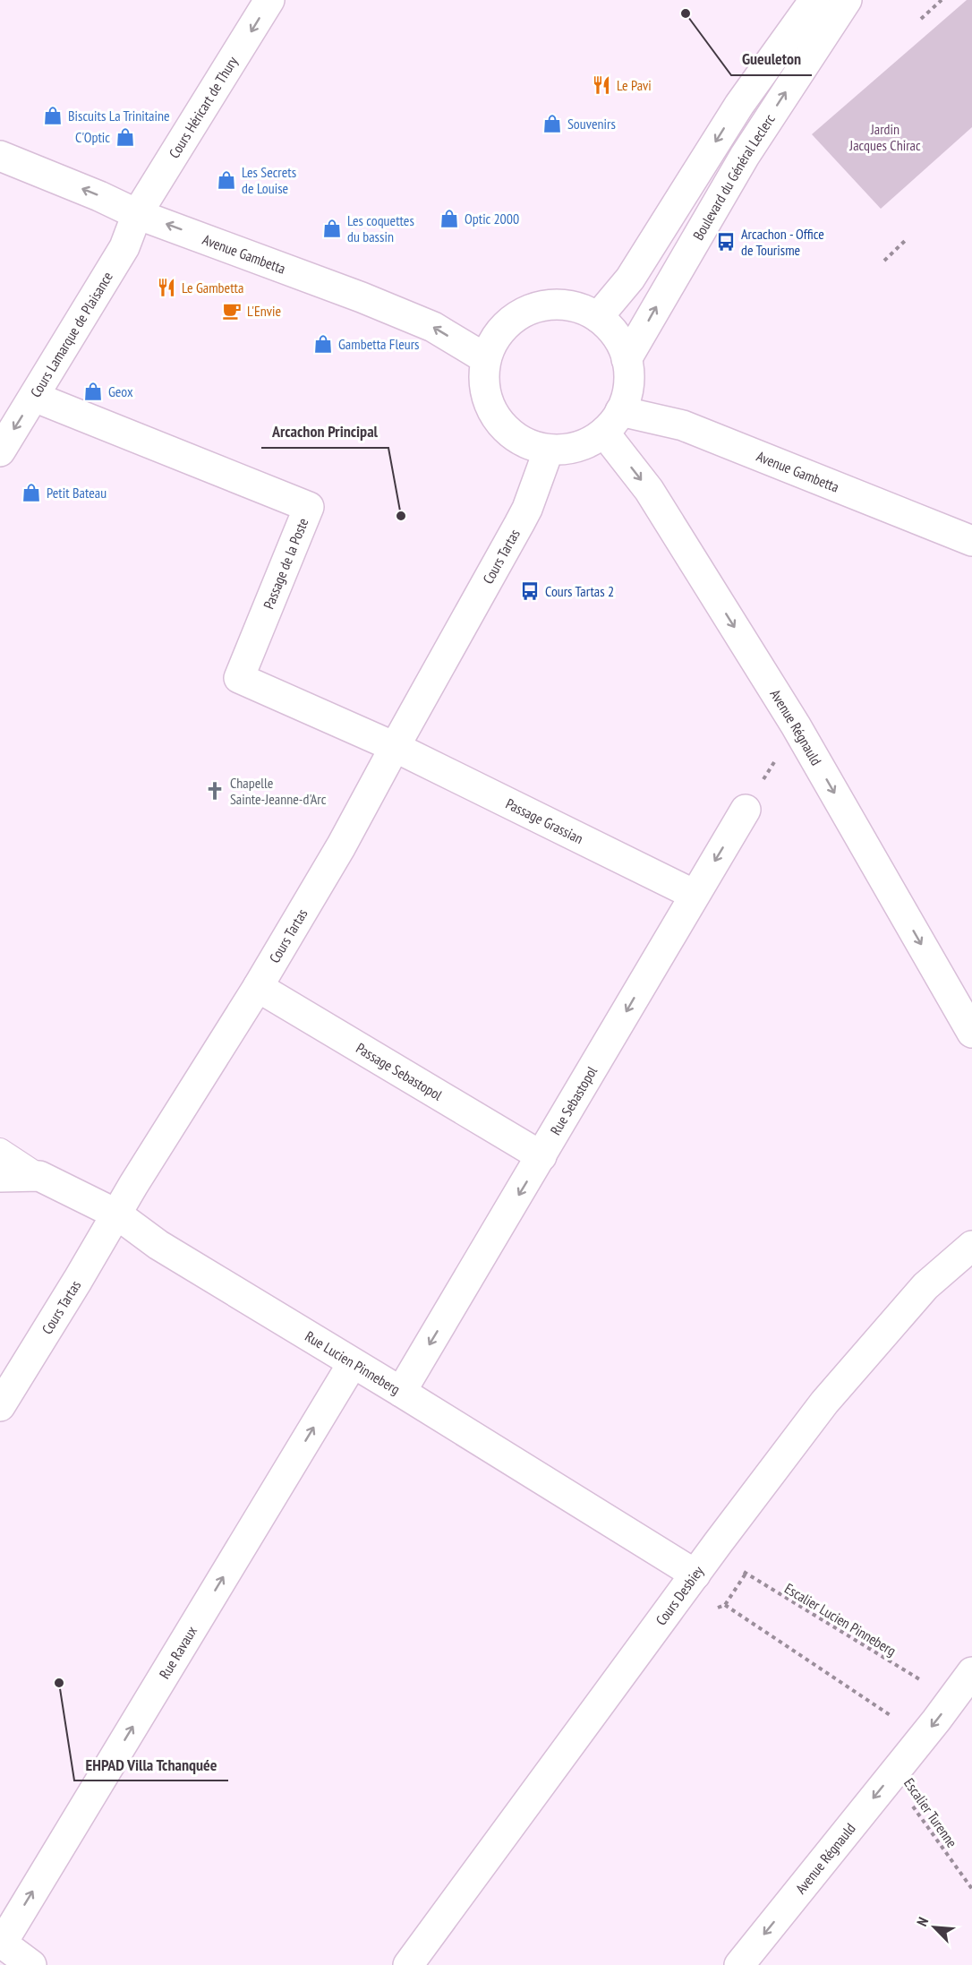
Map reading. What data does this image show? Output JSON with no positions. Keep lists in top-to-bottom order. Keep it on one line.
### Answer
{"streets":{"street":["Cours Héricart de Thury","Boulevard du Général Leclerc","Avenue Gambetta","Cours Lamarque de Plaisance","Cours Tartas","Passage de la Poste","Avenue Régnauld","Passage Grassian","Passage Sebastopol","Rue Sebastopol","Rue Lucien Pinneberg","Cours Desbiey","Rue Ravaux"],"path":["Escalier Lucien Pinneberg","Escalier Turenne"]},"crossings":[["Cours Héricart de Thury","Avenue Gambetta"],["Cours Héricart de Thury","Cours Lamarque de Plaisance"],["Boulevard du Général Leclerc","Avenue Gambetta"],["Boulevard du Général Leclerc","Cours Tartas"],["Boulevard du Général Leclerc","Avenue Régnauld"],["Avenue Gambetta","Cours Lamarque de Plaisance"],["Avenue Gambetta","Cours Tartas"],["Avenue Gambetta","Avenue Régnauld"],["Cours Lamarque de Plaisance","Passage de la Poste"],["Cours Tartas","Passage de la Poste"],["Cours Tartas","Avenue Régnauld"],["Cours Tartas","Passage Grassian"],["Cours Tartas","Passage Sebastopol"],["Cours Tartas","Rue Lucien Pinneberg"],["Passage de la Poste","Passage Grassian"],["Avenue Régnauld","Escalier Turenne"],["Passage Grassian","Rue Sebastopol"],["Passage Sebastopol","Rue Sebastopol"],["Rue Sebastopol","Rue Lucien Pinneberg"],["Rue Lucien Pinneberg","Cours Desbiey"],["Rue Lucien Pinneberg","Rue Ravaux"]],"one_way":["Cours Héricart de Thury","Avenue Gambetta","Avenue Régnauld","Rue Sebastopol","Rue Ravaux"],"parks":["Jardin Jacques Chirac"],"places":{"other":["Gueuleton","Arcachon Principal","EHPAD Villa Tchanquée"],"restaurant":["Le Pavi","Le Gambetta"],"shop":["Biscuits La Trinitaine","Souvenirs","C'Optic","Les Secrets de Louise","Optic 2000","Les coquettes du bassin","Gambetta Fleurs","Geox","Petit Bateau"],"bus stop":["Arcachon - Office de Tourisme","Cours Tartas 2"],"cafe":["L'Envie"],"church":["Chapelle Sainte-Jeanne-d'Arc"]},"north":"top left"}
